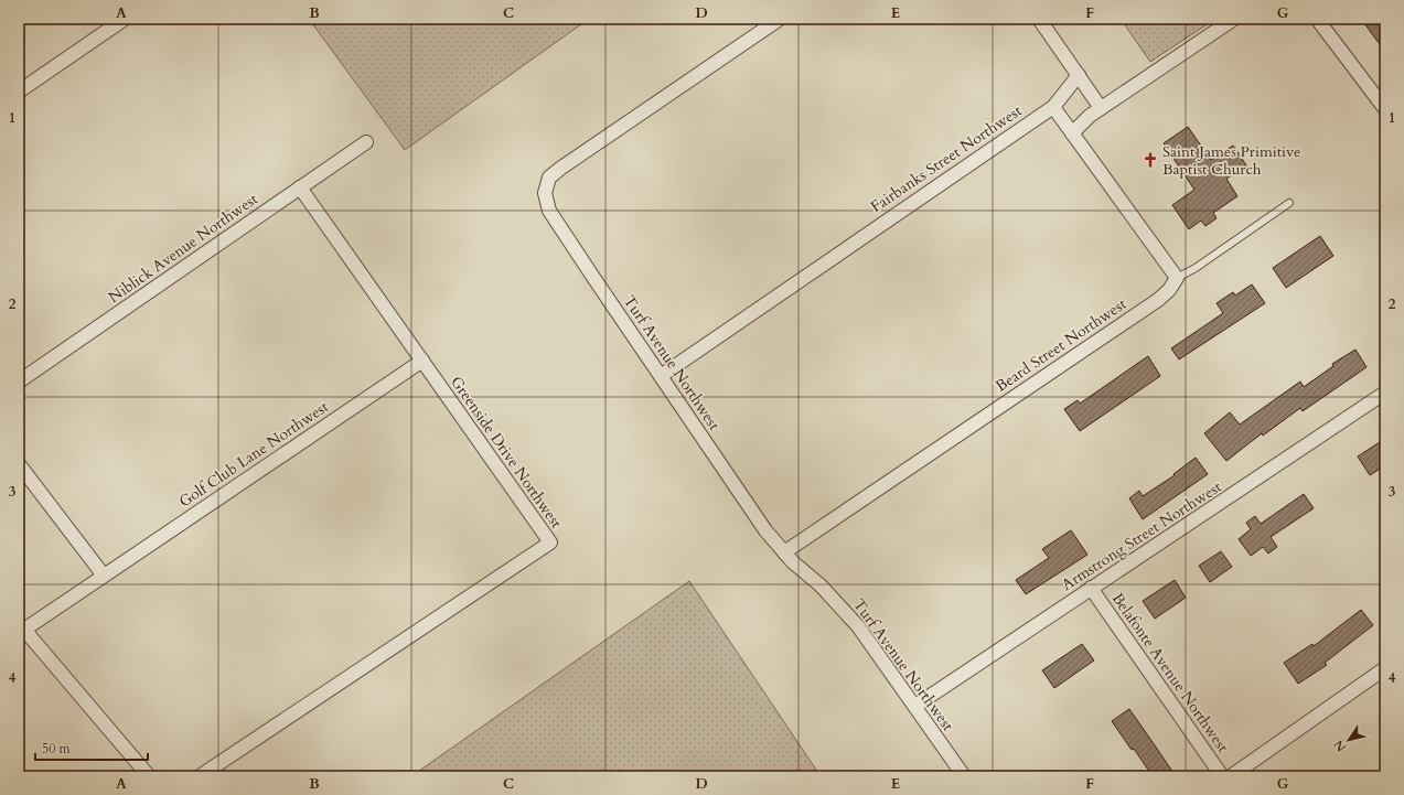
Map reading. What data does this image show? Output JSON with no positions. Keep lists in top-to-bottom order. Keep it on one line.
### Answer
{"streets":{"street":["Fairbanks Street Northwest","Niblick Avenue Northwest","Beard Street Northwest","Turf Avenue Northwest","Greenside Drive Northwest","Golf Club Lane Northwest","Armstrong Street Northwest","Belafonte Avenue Northwest"]},"crossings":[["Fairbanks Street Northwest","Turf Avenue Northwest"],["Niblick Avenue Northwest","Greenside Drive Northwest"],["Beard Street Northwest","Turf Avenue Northwest"],["Turf Avenue Northwest","Armstrong Street Northwest"],["Greenside Drive Northwest","Golf Club Lane Northwest"],["Armstrong Street Northwest","Belafonte Avenue Northwest"]],"places":{"church":["Saint James Primitive Baptist Church"]},"scale_bar":"50 m","north":"bottom left","grid":{"columns":["A","B","C","D","E","F","G"],"rows":["1","2","3","4"]}}
